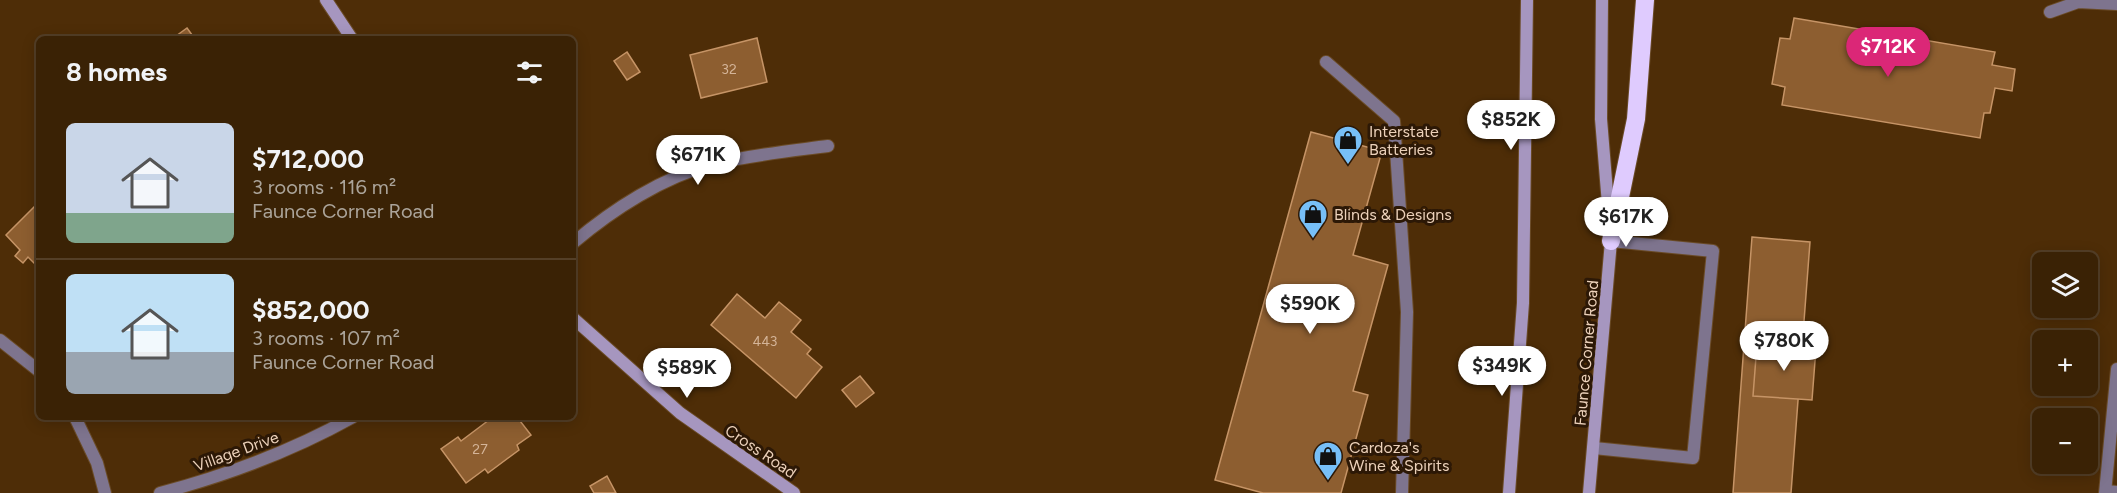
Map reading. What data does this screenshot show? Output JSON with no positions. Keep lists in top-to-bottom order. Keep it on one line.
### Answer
{"streets":{"main road":["Faunce Corner Road","Cross Road"],"street":["Village Drive"]},"places":{"shop":["Interstate Batteries","Blinds & Designs","Cardoza's Wine & Spirits"]},"house_numbers":["32","443","27"],"page":{"price":["$712K","$852K","$671K","$617K","$590K","$780K","$349K","$589K"],"heading":"8 homes","list":[{"name":"$712,000","note":"3 rooms · 116 m² · Faunce Corner Road"},{"name":"$852,000","note":"3 rooms · 107 m² · Faunce Corner Road"}],"map_buttons":["+","−"]}}
